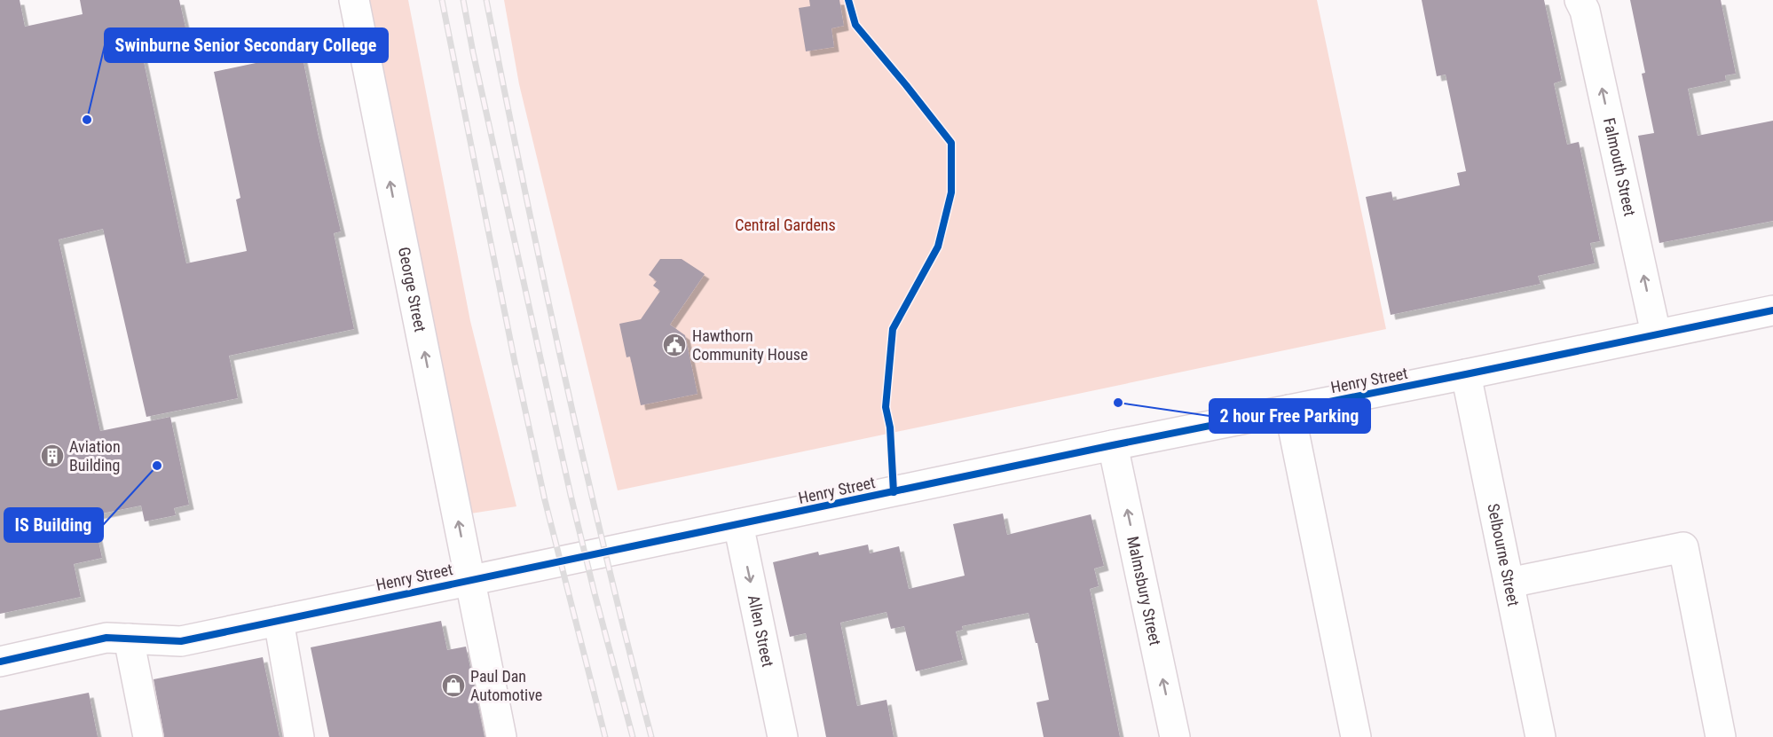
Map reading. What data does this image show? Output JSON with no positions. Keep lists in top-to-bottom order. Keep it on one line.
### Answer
{"streets":{"street":["Falmouth Street","George Street","Henry Street","Selbourne Street","Malmsbury Street","Allen Street"]},"crossings":[["Falmouth Street","Henry Street"],["George Street","Henry Street"],["Henry Street","Selbourne Street"],["Henry Street","Malmsbury Street"],["Henry Street","Allen Street"]],"one_way":["Falmouth Street","George Street","Allen Street"],"parks":["Central Gardens"],"places":{"other":["Swinburne Senior Secondary College","2 hour Free Parking","IS Building"],"public building":["Hawthorn Community House"],"building":["Aviation Building"],"shop":["Paul Dan Automotive"]}}
